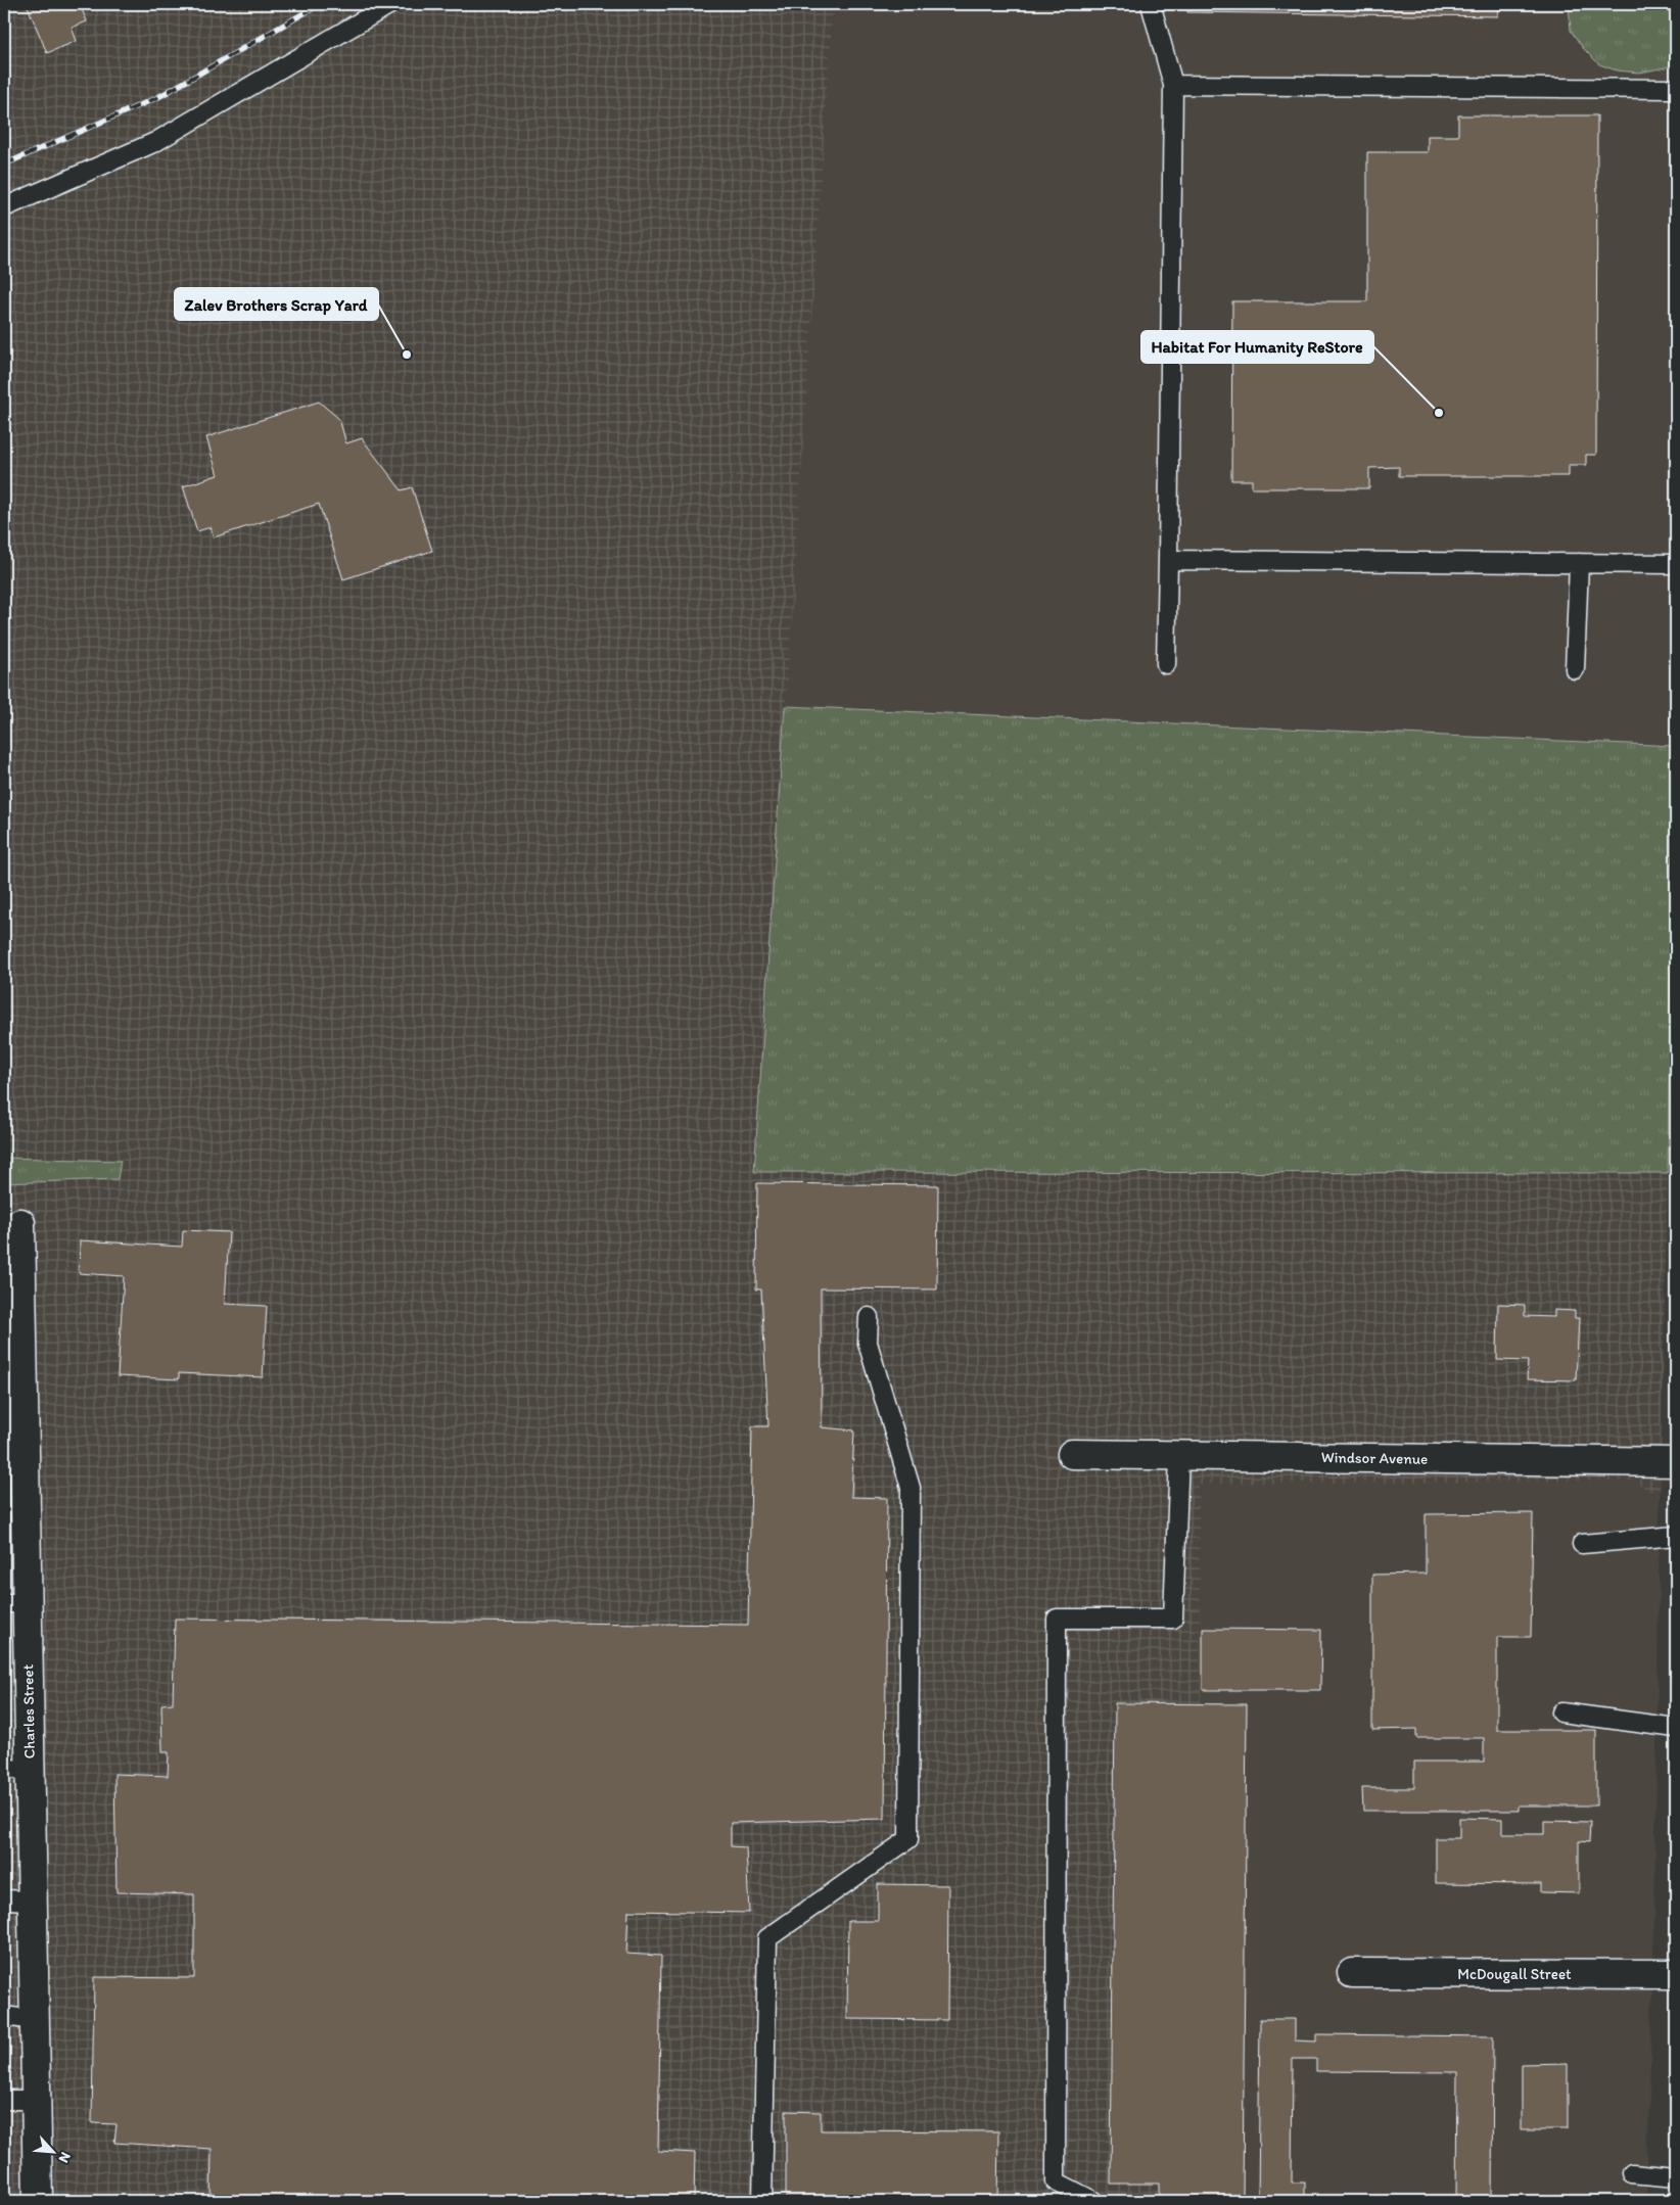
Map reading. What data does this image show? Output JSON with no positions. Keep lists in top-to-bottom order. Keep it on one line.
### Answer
{"streets":{"street":["Windsor Avenue","Charles Street","McDougall Street"]},"places":["Zalev Brothers Scrap Yard","Habitat For Humanity ReStore"],"north":"bottom right"}
